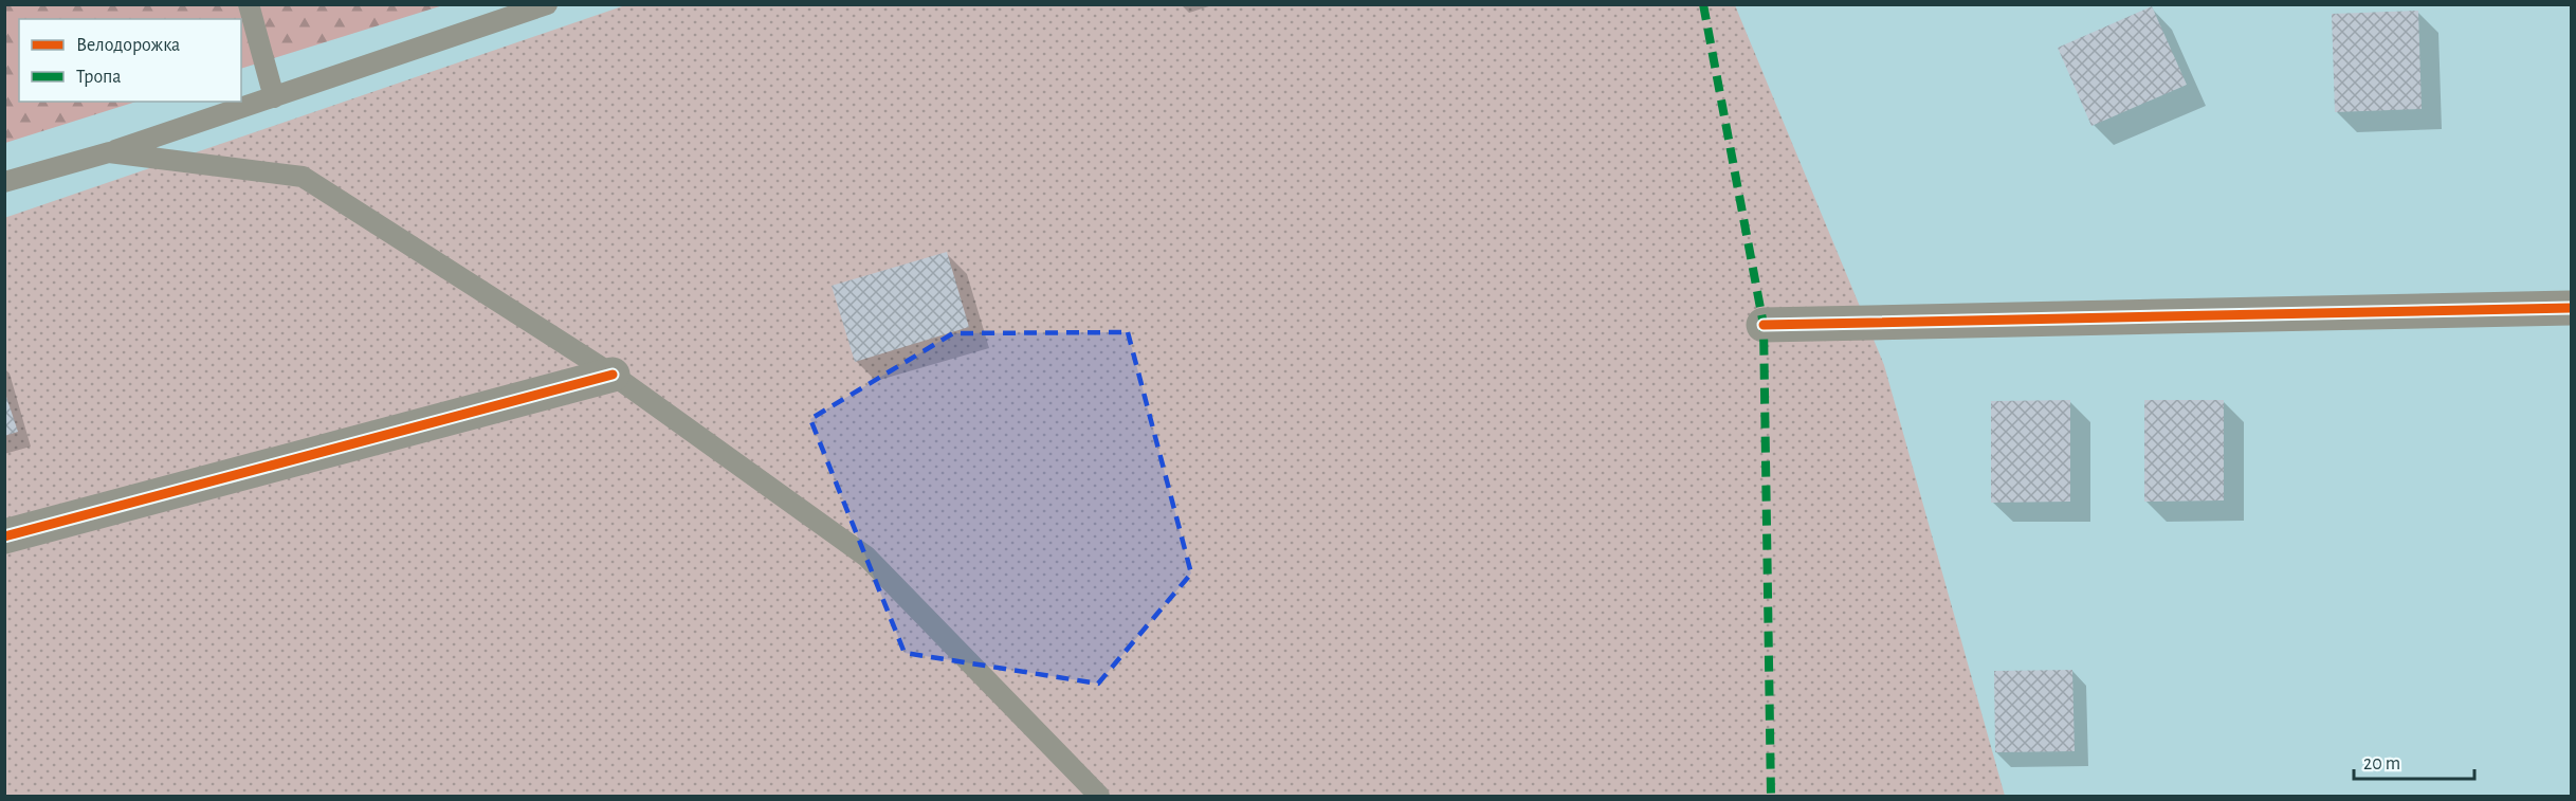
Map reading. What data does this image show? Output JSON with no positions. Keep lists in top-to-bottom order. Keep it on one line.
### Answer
{"legend":["Велодорожка","Тропа"],"scale_bar":"20 m"}
